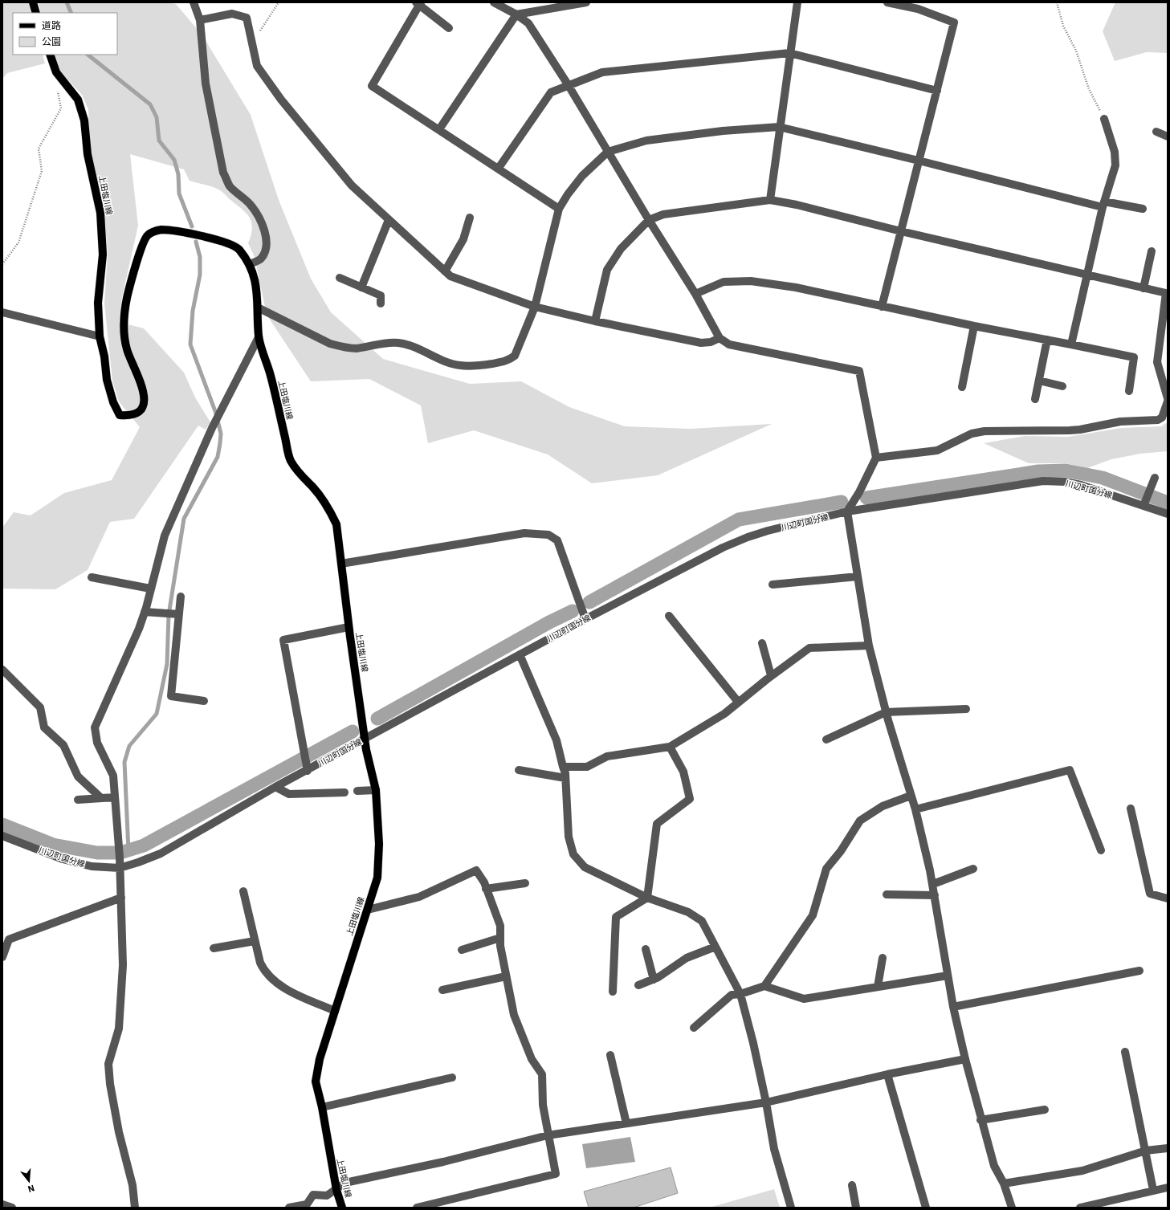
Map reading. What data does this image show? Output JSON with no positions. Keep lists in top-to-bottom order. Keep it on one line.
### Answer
{"streets":{"main road":["上田塩川線"],"street":["川辺町国分線"]},"crossings":[["上田塩川線","川辺町国分線"]],"legend":["道路","公園"],"north":"bottom"}
